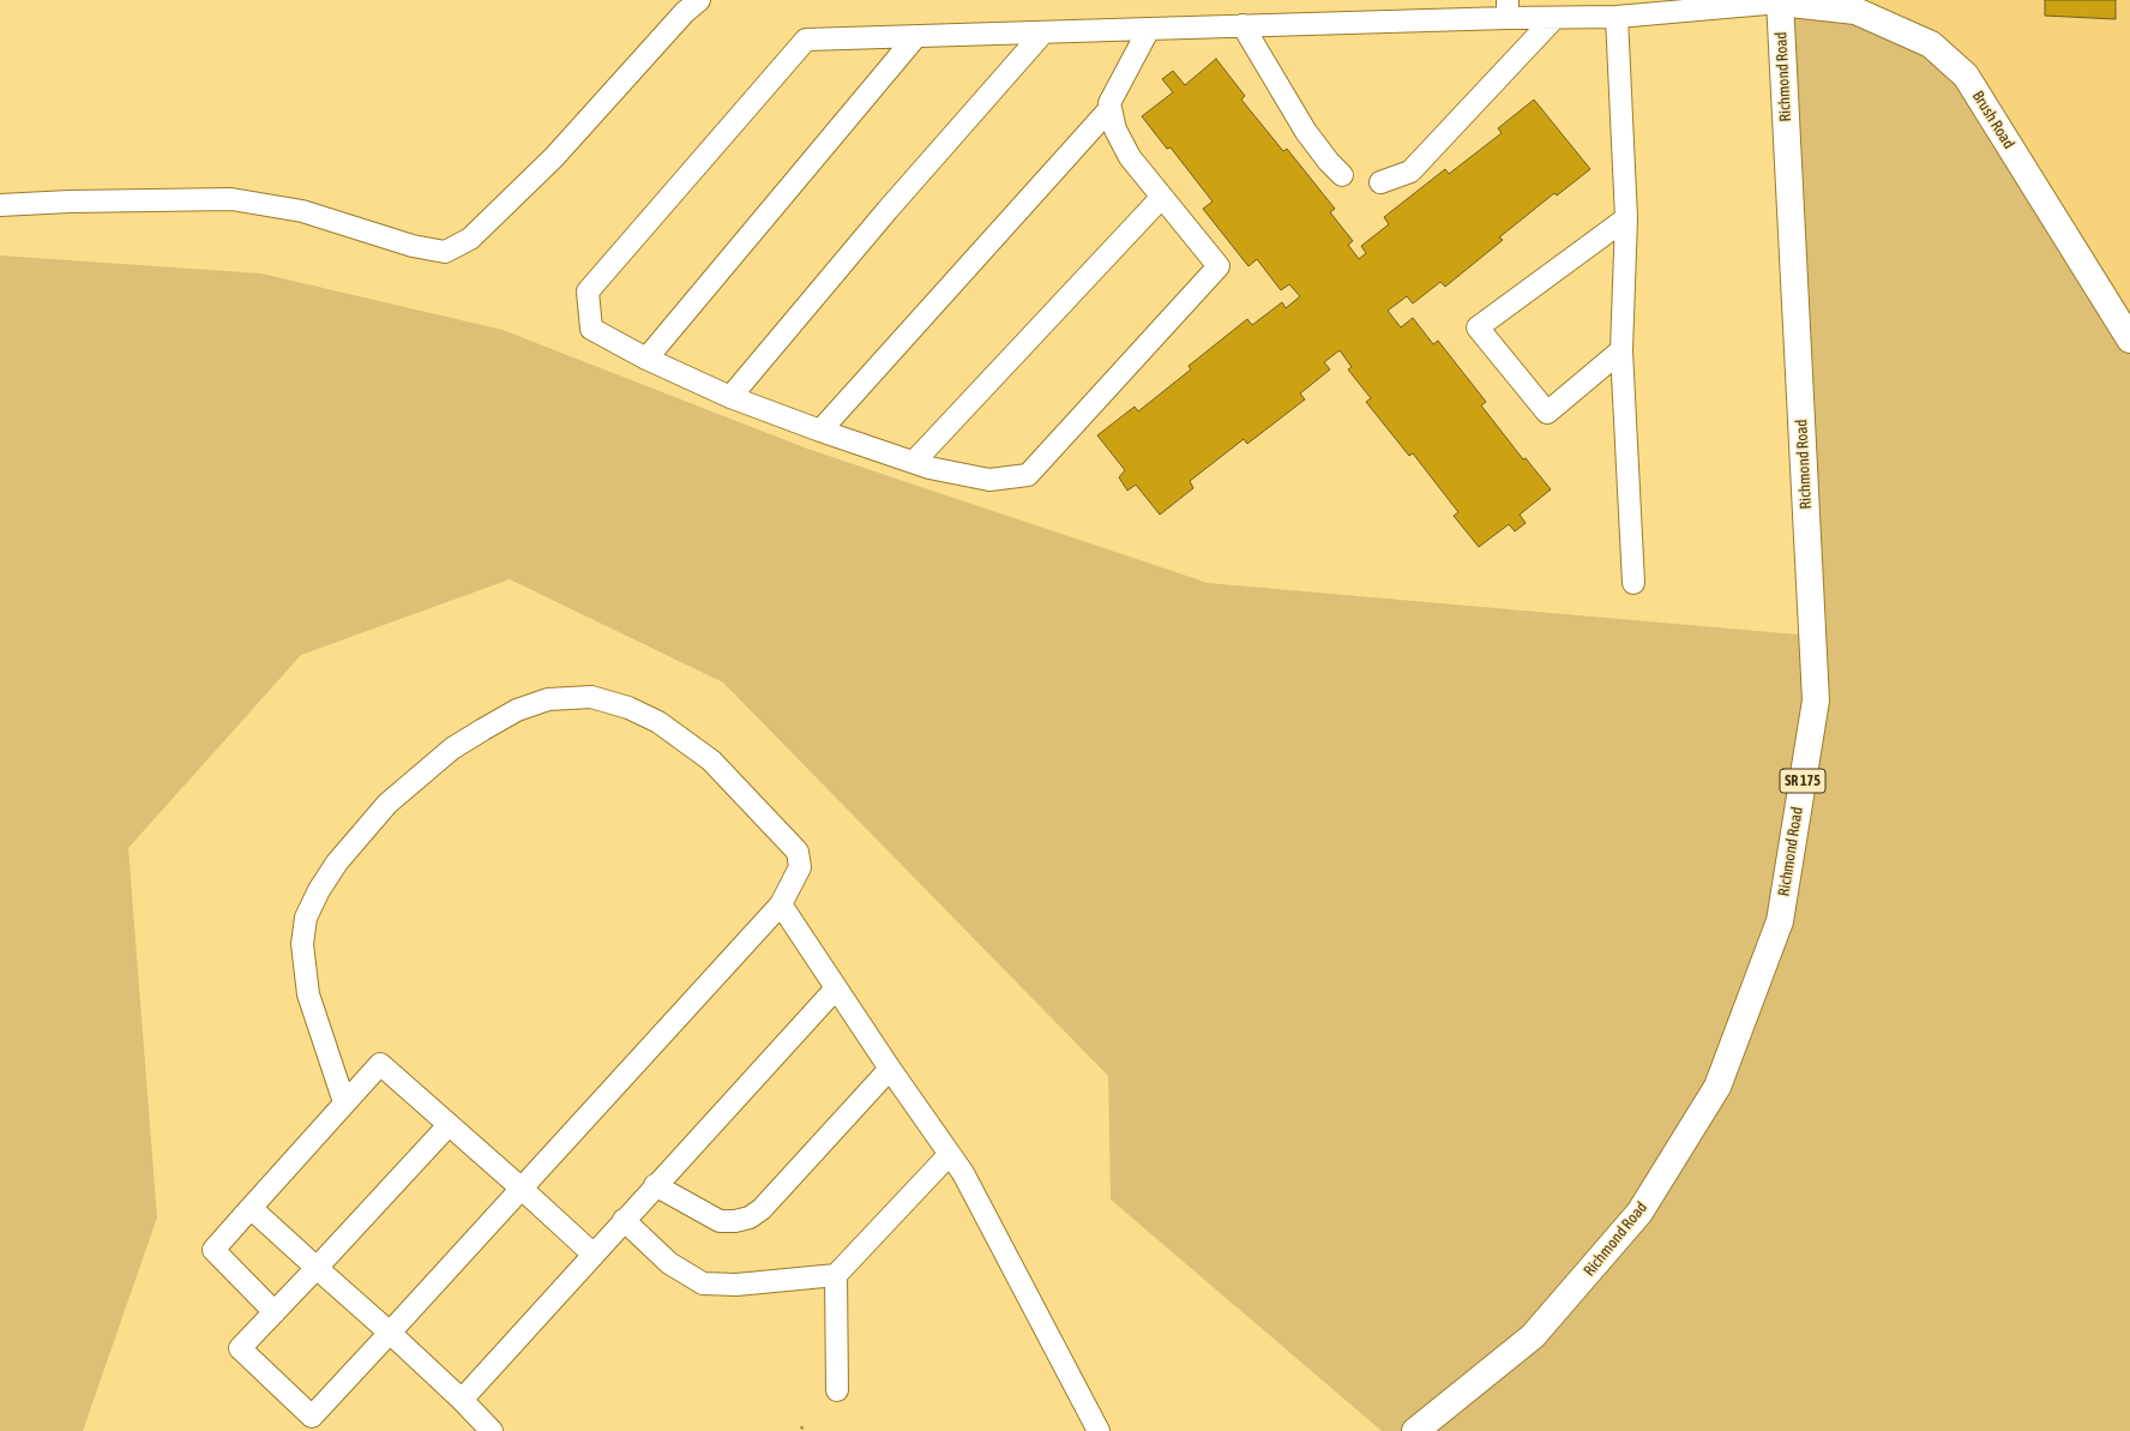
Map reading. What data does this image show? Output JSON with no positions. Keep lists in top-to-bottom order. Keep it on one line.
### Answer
{"streets":{"main road":["Richmond Road","Brush Road","SR 175"]},"crossings":[["Richmond Road","Brush Road"]]}
